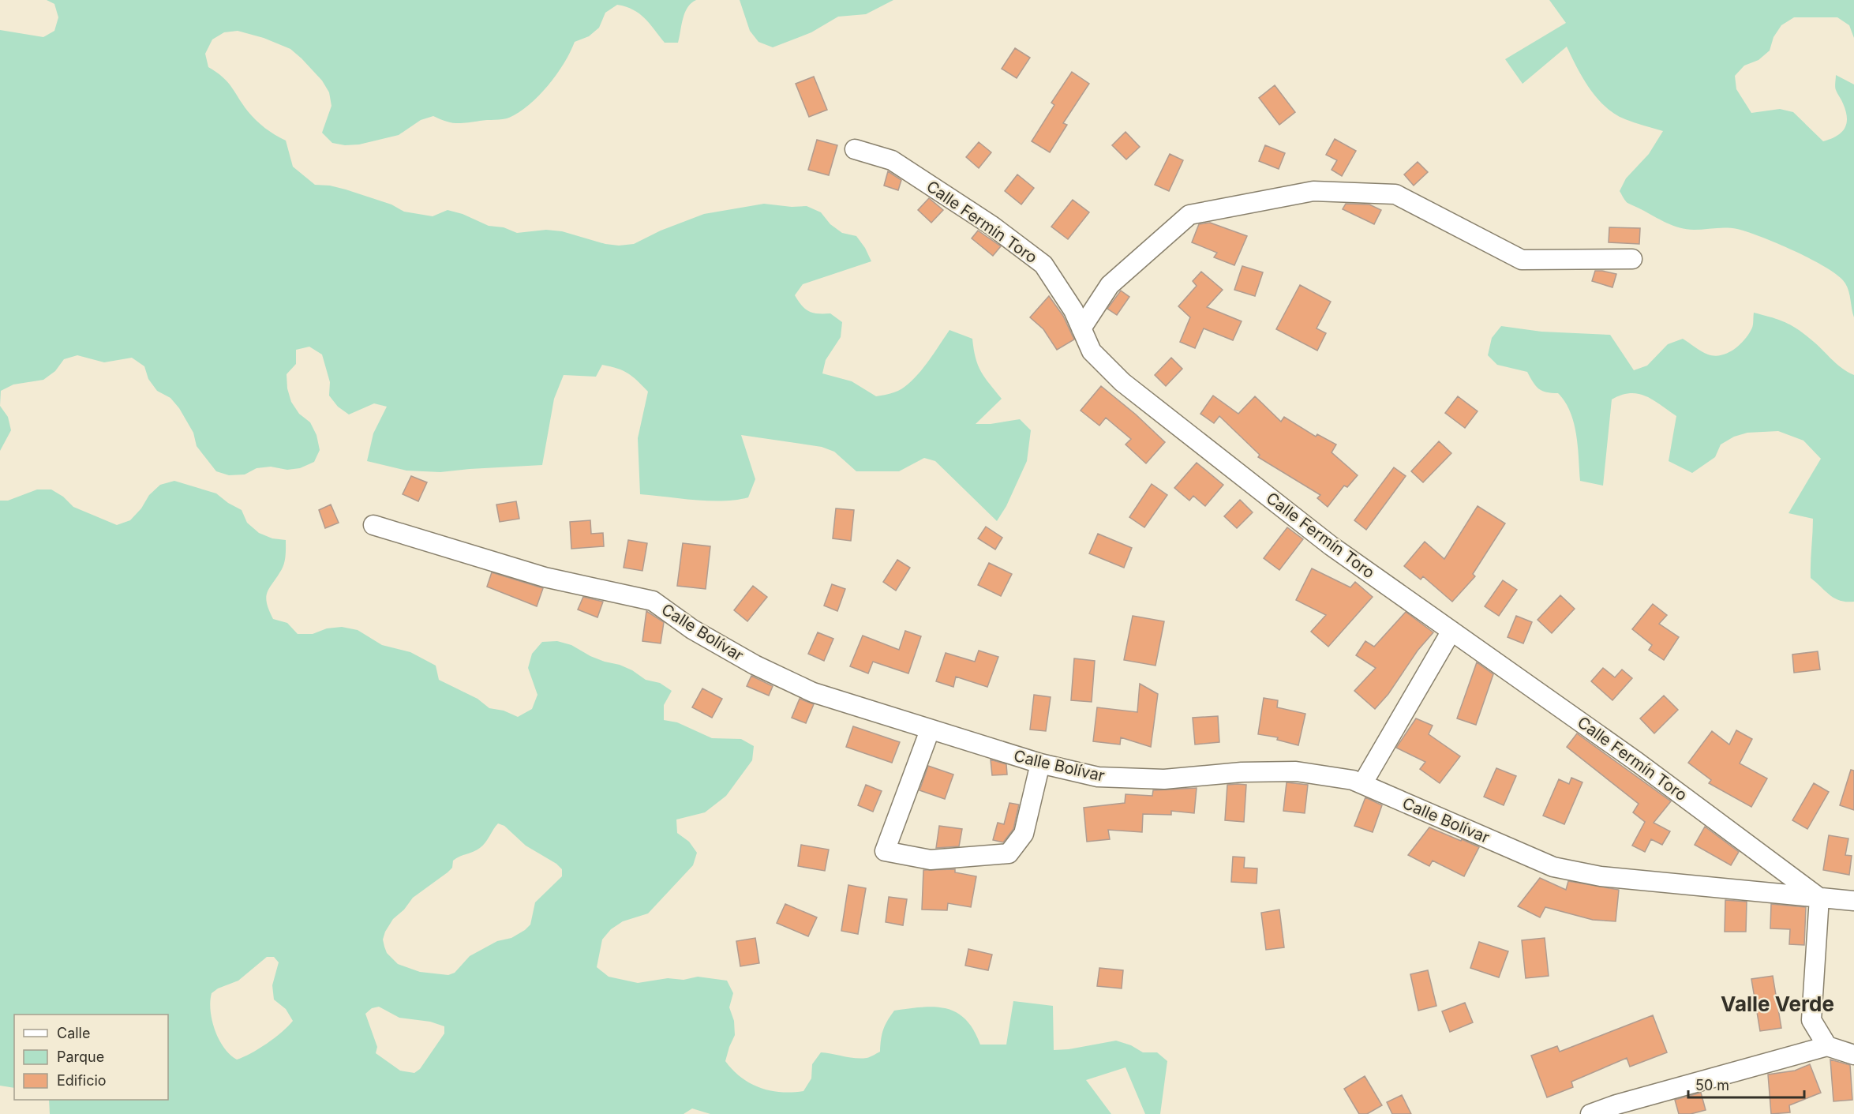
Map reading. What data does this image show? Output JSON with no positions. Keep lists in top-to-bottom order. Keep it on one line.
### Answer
{"streets":{"street":["Calle Fermín Toro","Calle Bolívar"]},"crossings":[["Calle Fermín Toro","Calle Bolívar"]],"districts":["Valle Verde"],"legend":["Calle","Parque","Edificio"],"scale_bar":"50 m"}
